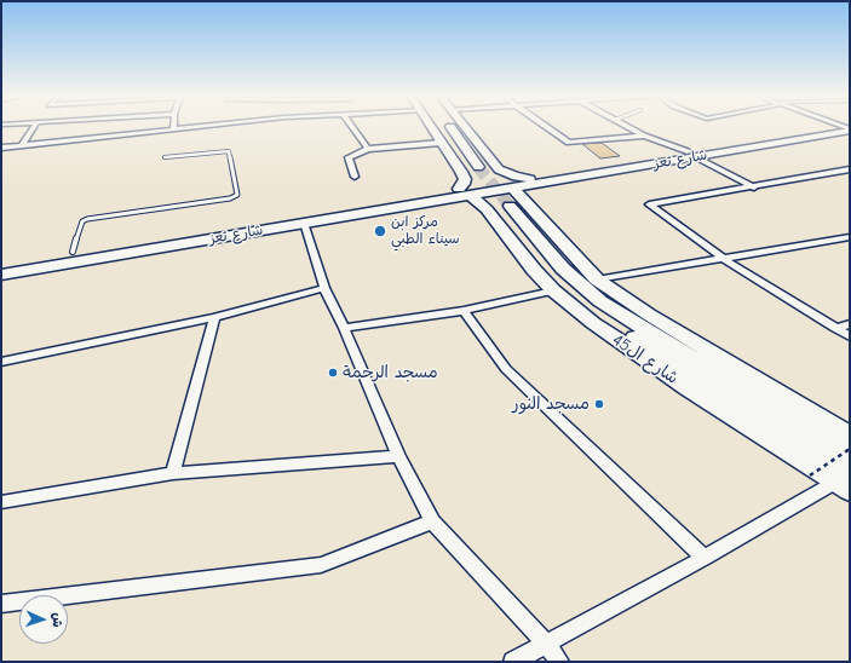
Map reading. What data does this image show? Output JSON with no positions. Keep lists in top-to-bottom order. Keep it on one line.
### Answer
{"streets":{"main road":["شارع تعز","شارع ال45"]},"crossings":[["شارع تعز","شارع ال45"]],"places":["مركز ابن سيناء الطبي","مسجد الرحمة","مسجد النور"],"north":"right"}
